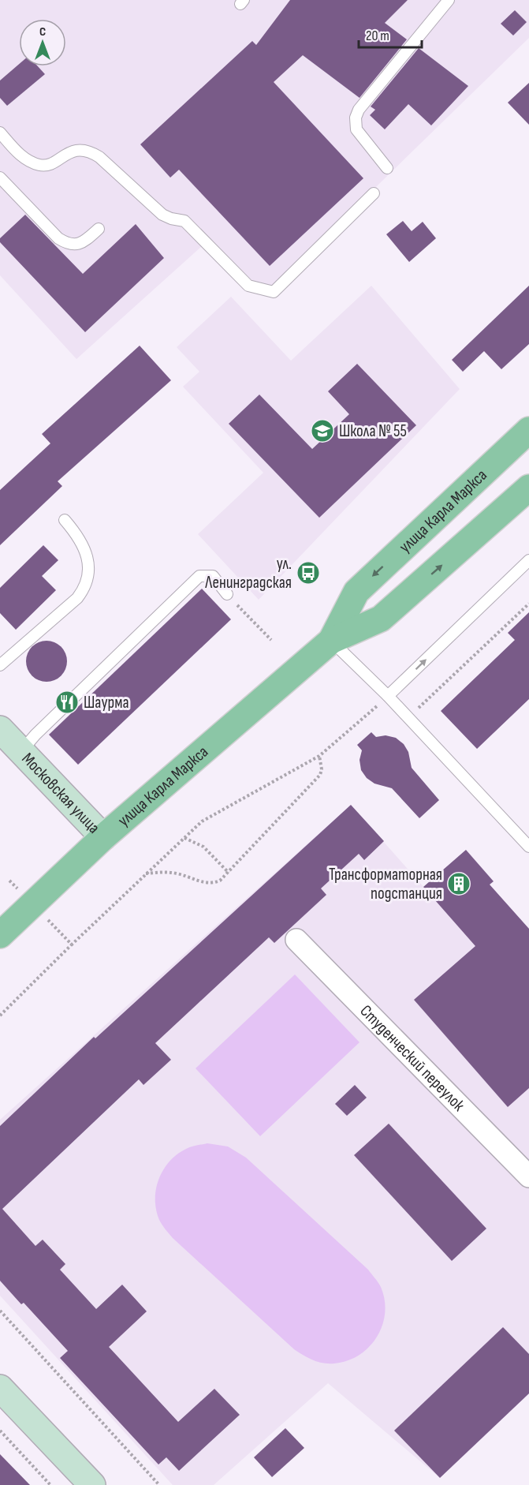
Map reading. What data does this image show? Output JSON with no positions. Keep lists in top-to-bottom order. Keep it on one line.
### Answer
{"streets":{"main road":["улица Карла Маркса"],"street":["Московская улица","Студенческий переулок"]},"crossings":[["улица Карла Маркса","Московская улица"]],"places":{"school or university":["Школа № 55"],"bus stop":["ул. Ленинградская"],"restaurant":["Шаурма"],"building":["Трансформаторная подстанция"]},"scale_bar":"20 m","north":"top"}
